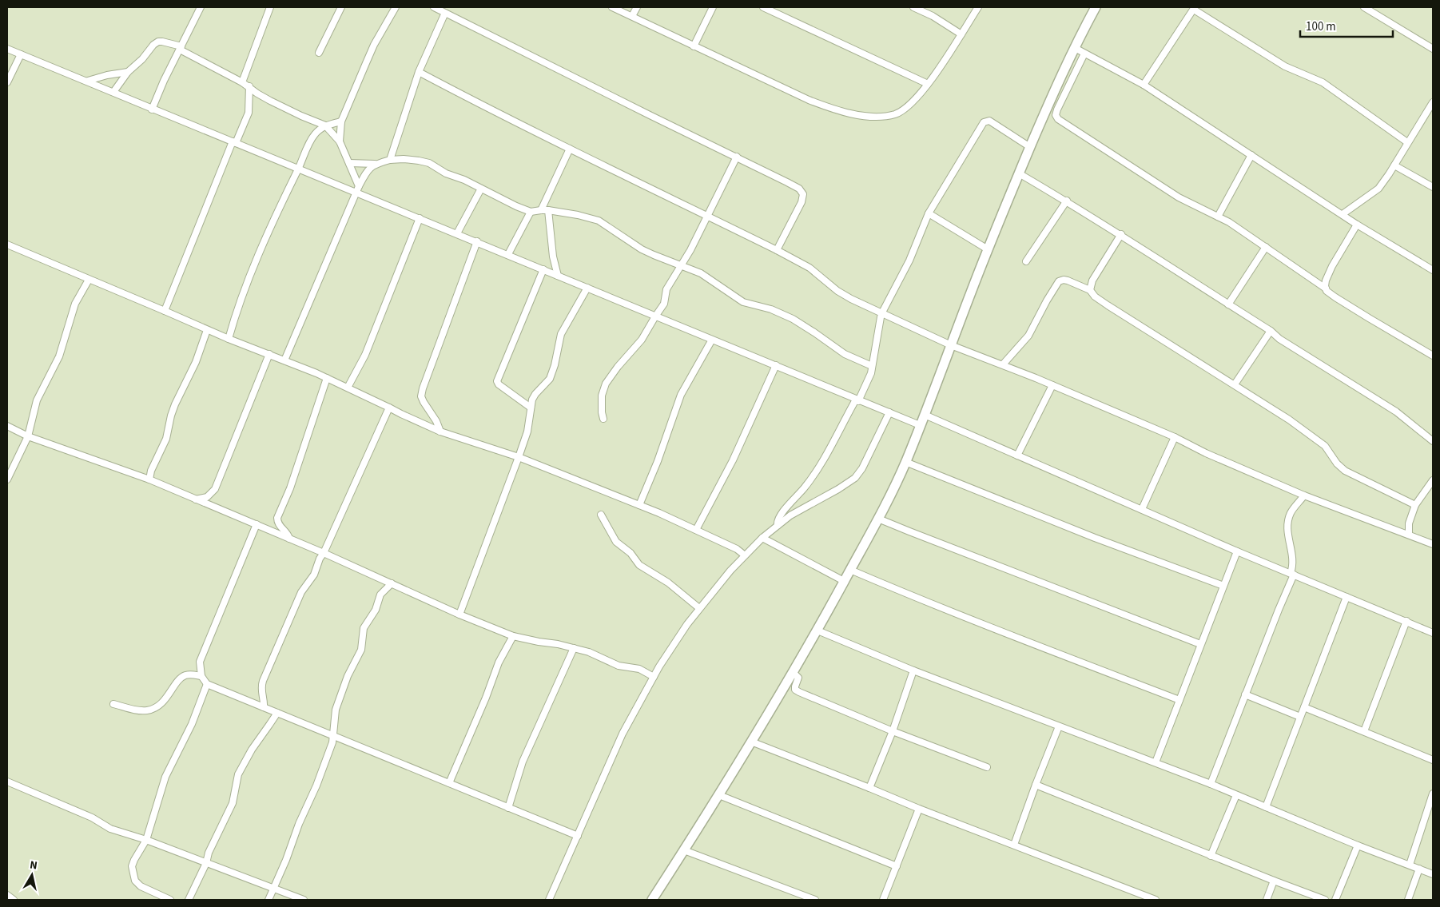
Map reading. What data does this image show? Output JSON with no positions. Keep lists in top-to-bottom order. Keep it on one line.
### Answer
{"scale_bar":"100 m","north":"top"}
